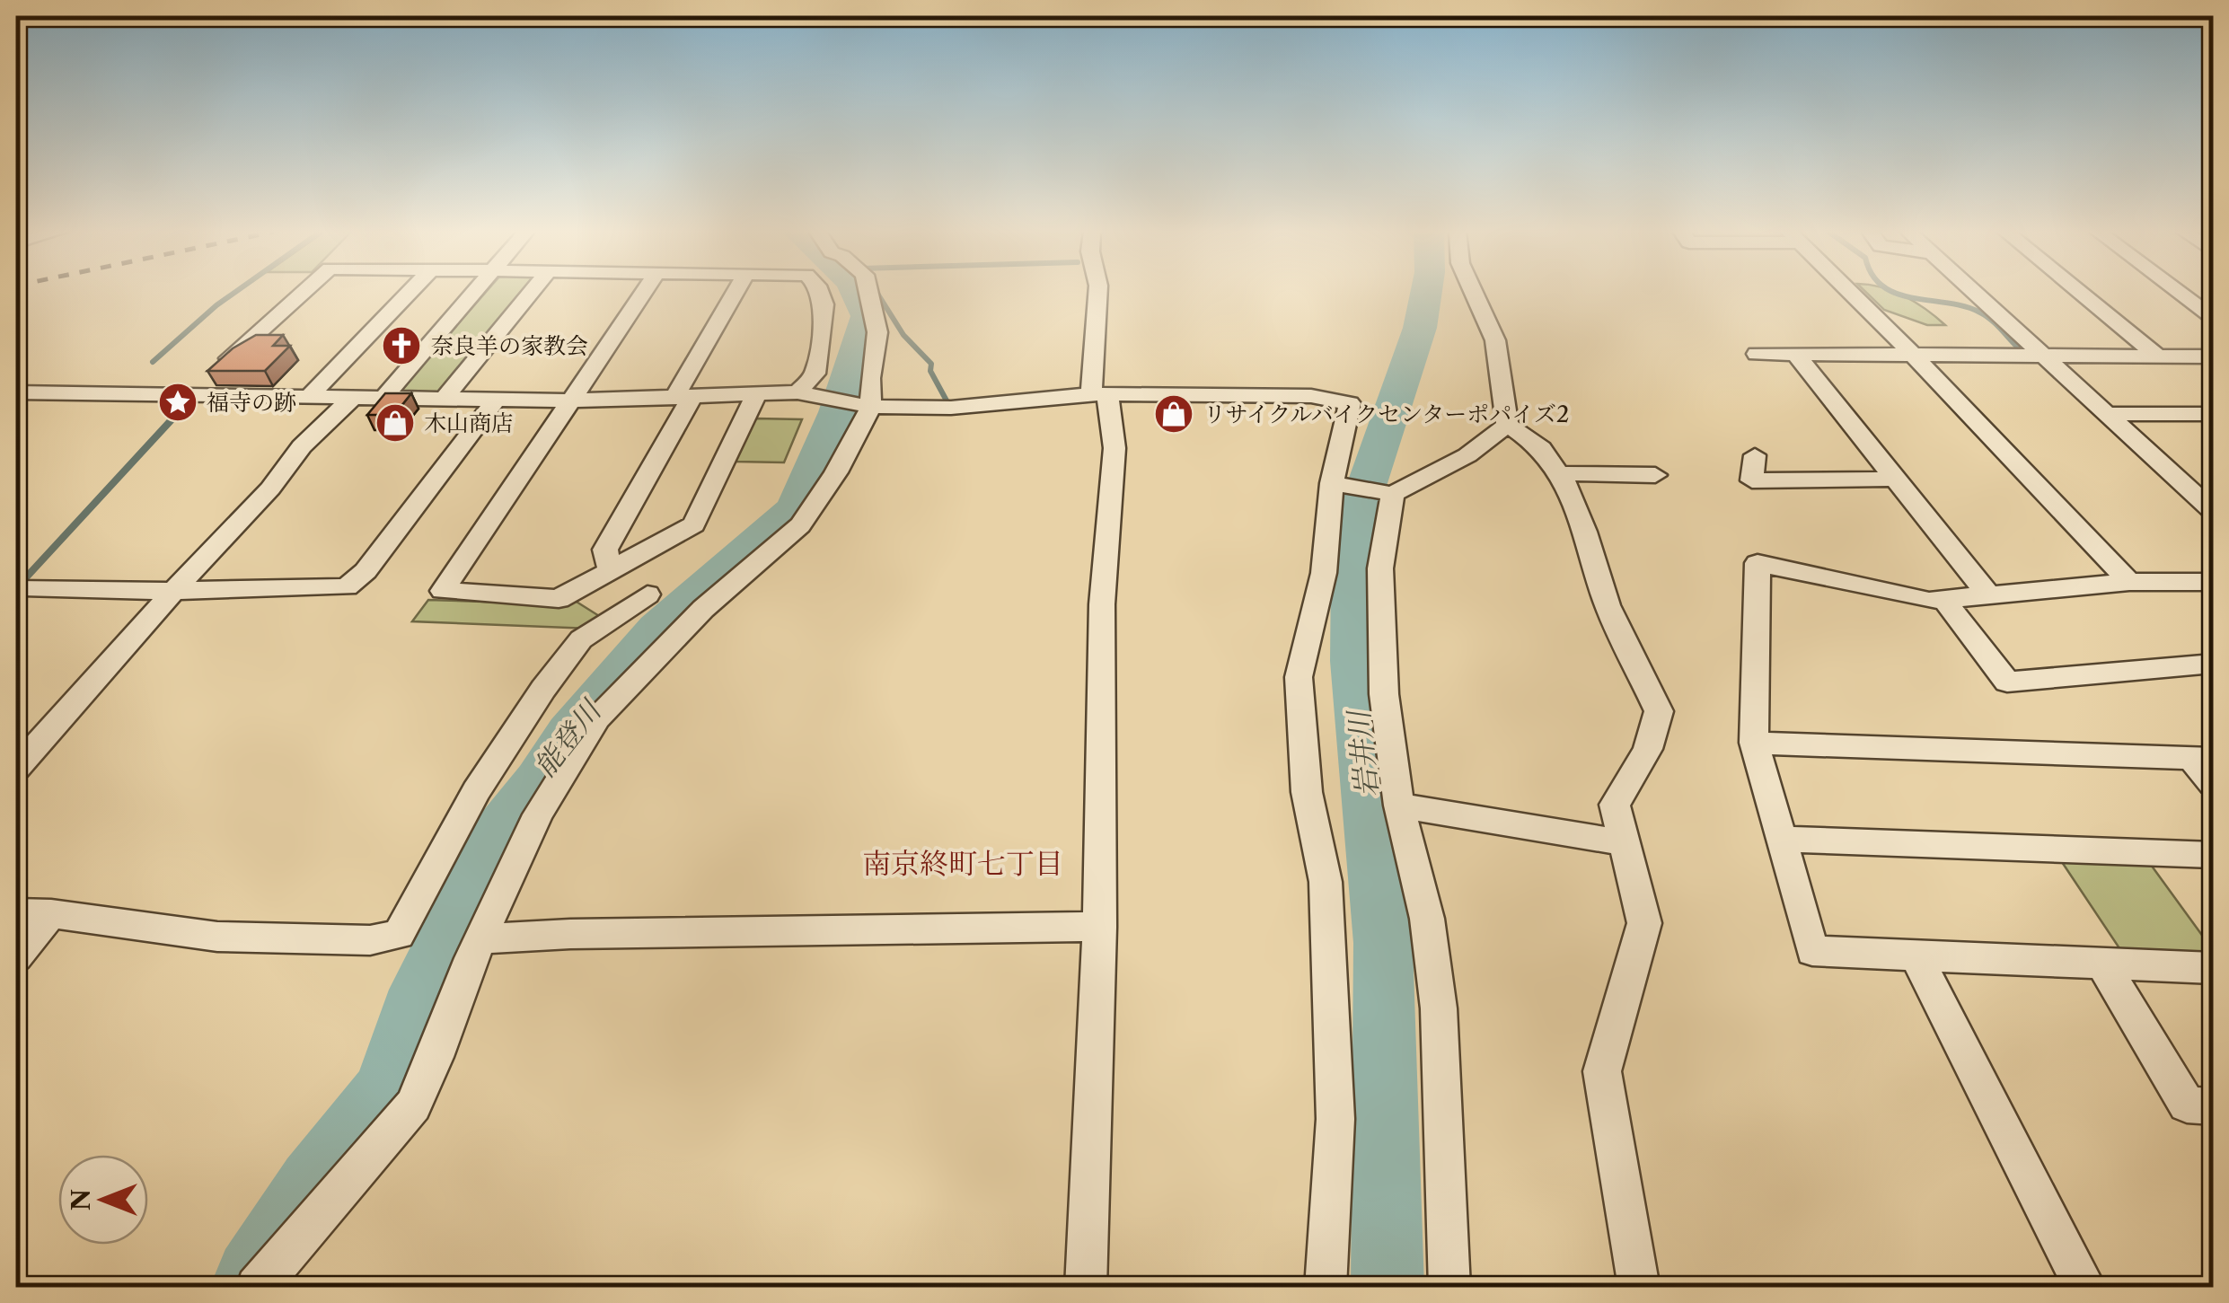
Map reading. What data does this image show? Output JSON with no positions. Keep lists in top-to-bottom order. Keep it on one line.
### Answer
{"districts":["南京終町七丁目"],"water":["能登川","岩井川"],"places":{"church":["奈良羊の家教会"],"place":["福寺の跡"],"shop":["リサイクルバイクセンターポパイズ2","木山商店"]},"north":"left"}
